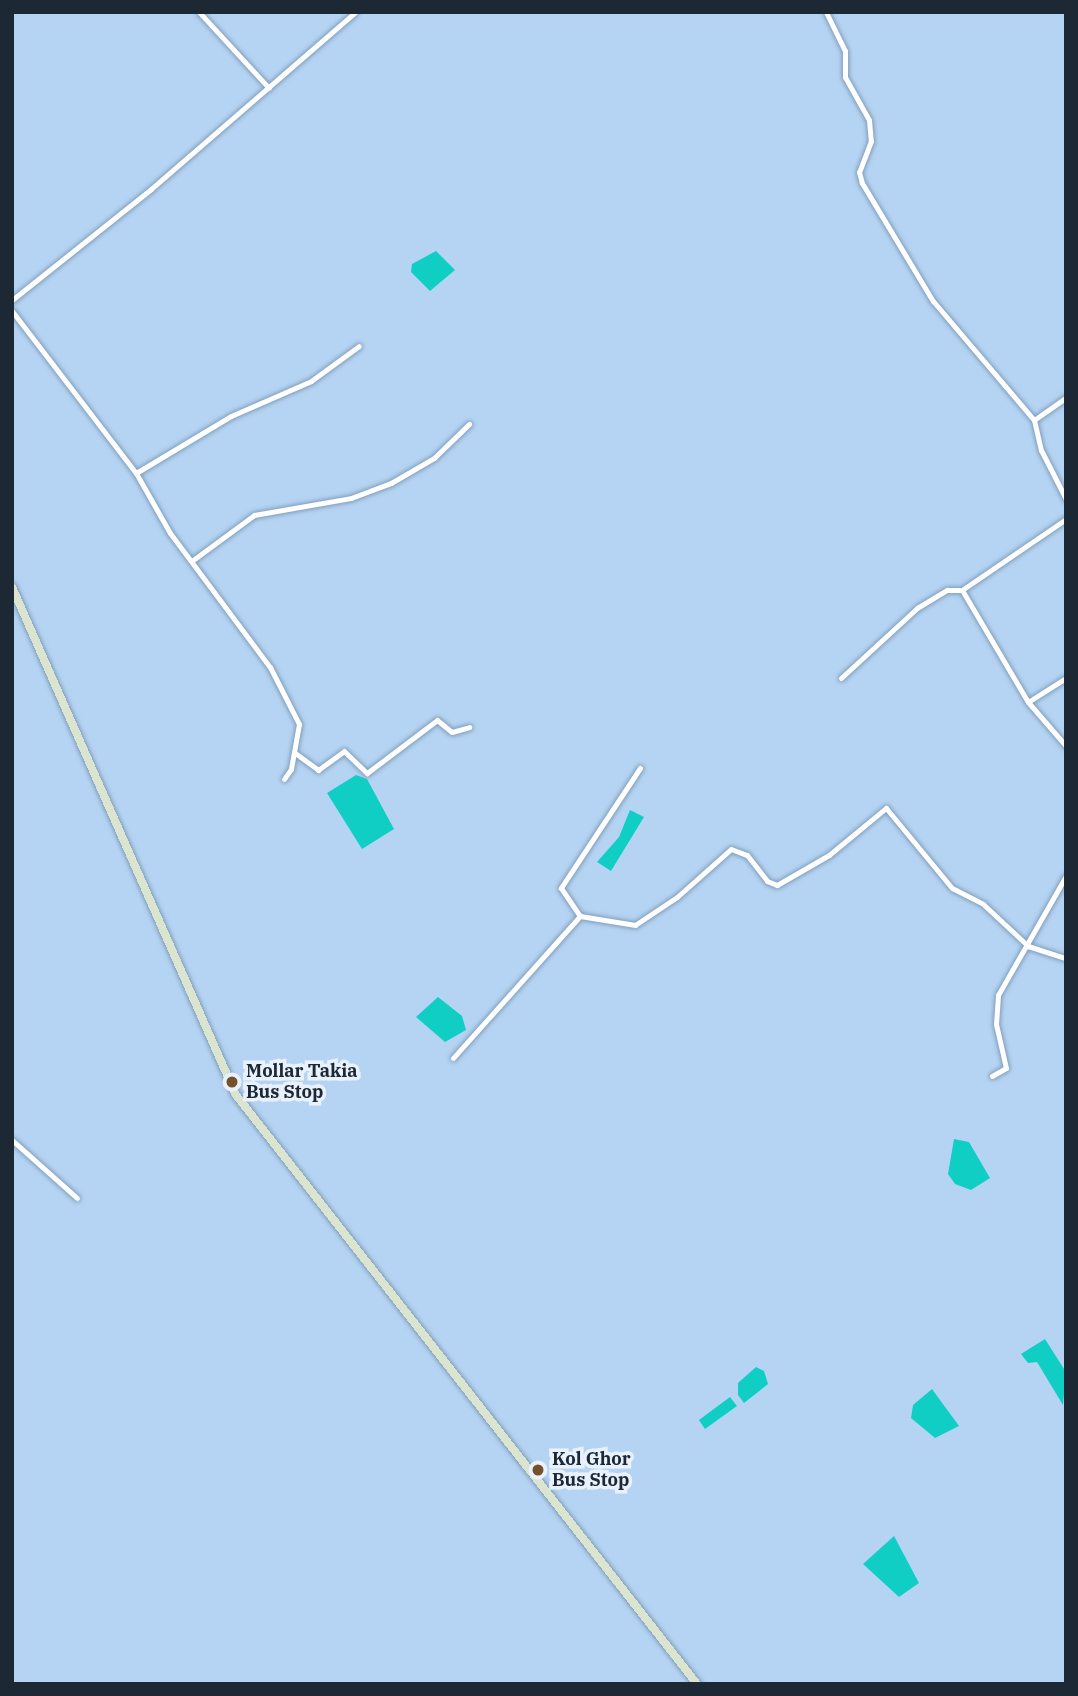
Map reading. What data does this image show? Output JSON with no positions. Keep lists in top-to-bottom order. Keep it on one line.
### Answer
{"places":["Mollar Takia Bus Stop","Kol Ghor Bus Stop"]}
